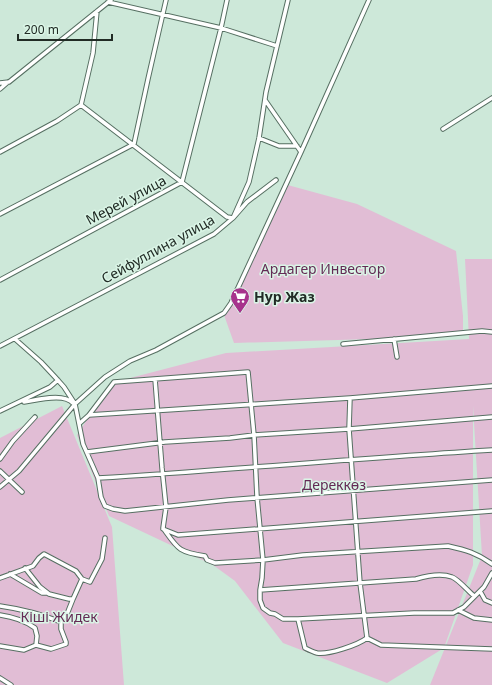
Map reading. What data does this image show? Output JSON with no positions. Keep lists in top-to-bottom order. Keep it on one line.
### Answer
{"streets":{"street":["Мерей улица","Сейфуллина улица"]},"parks":["Ардагер Инвестор","Дереккөз","Кіші Жидек"],"places":{"supermarket":["Нур Жаз"]},"scale_bar":"200 m"}
